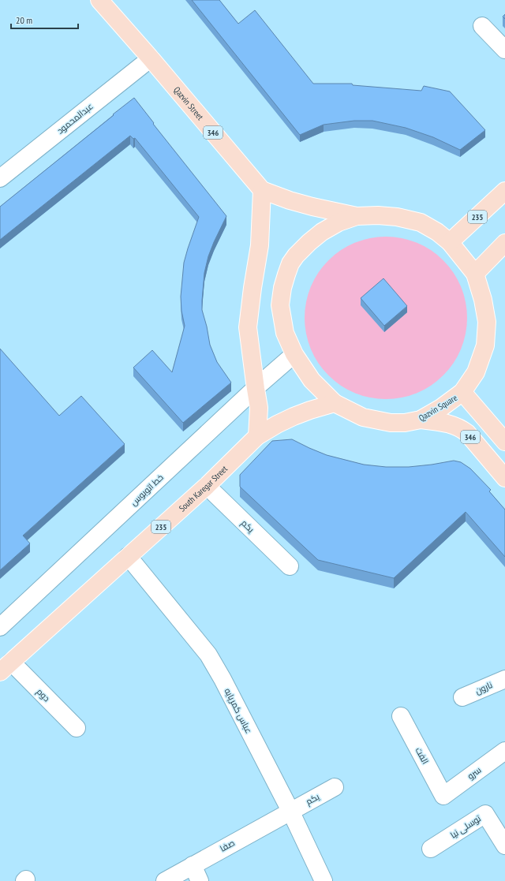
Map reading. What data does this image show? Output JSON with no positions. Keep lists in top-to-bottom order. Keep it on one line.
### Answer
{"streets":{"main road":["Qazvin Street","346","235","Qazvin Square","South Karegar Street"],"street":["عبدالمحمود","خط اتوبوس","یکم","نارون","دوم","عباس کمرپایه","الفت","سرو","توسلی نیا","صفا"]},"crossings":[["Qazvin Street","عبدالمحمود"],["346","Qazvin Square"],["235","Qazvin Square"],["Qazvin Square","South Karegar Street"],["Qazvin Square","خط اتوبوس"],["South Karegar Street","یکم"],["South Karegar Street","دوم"],["South Karegar Street","عباس کمرپایه"],["یکم","عباس کمرپایه"],["یکم","صفا"],["عباس کمرپایه","صفا"],["الفت","سرو"]],"scale_bar":"20 m"}
